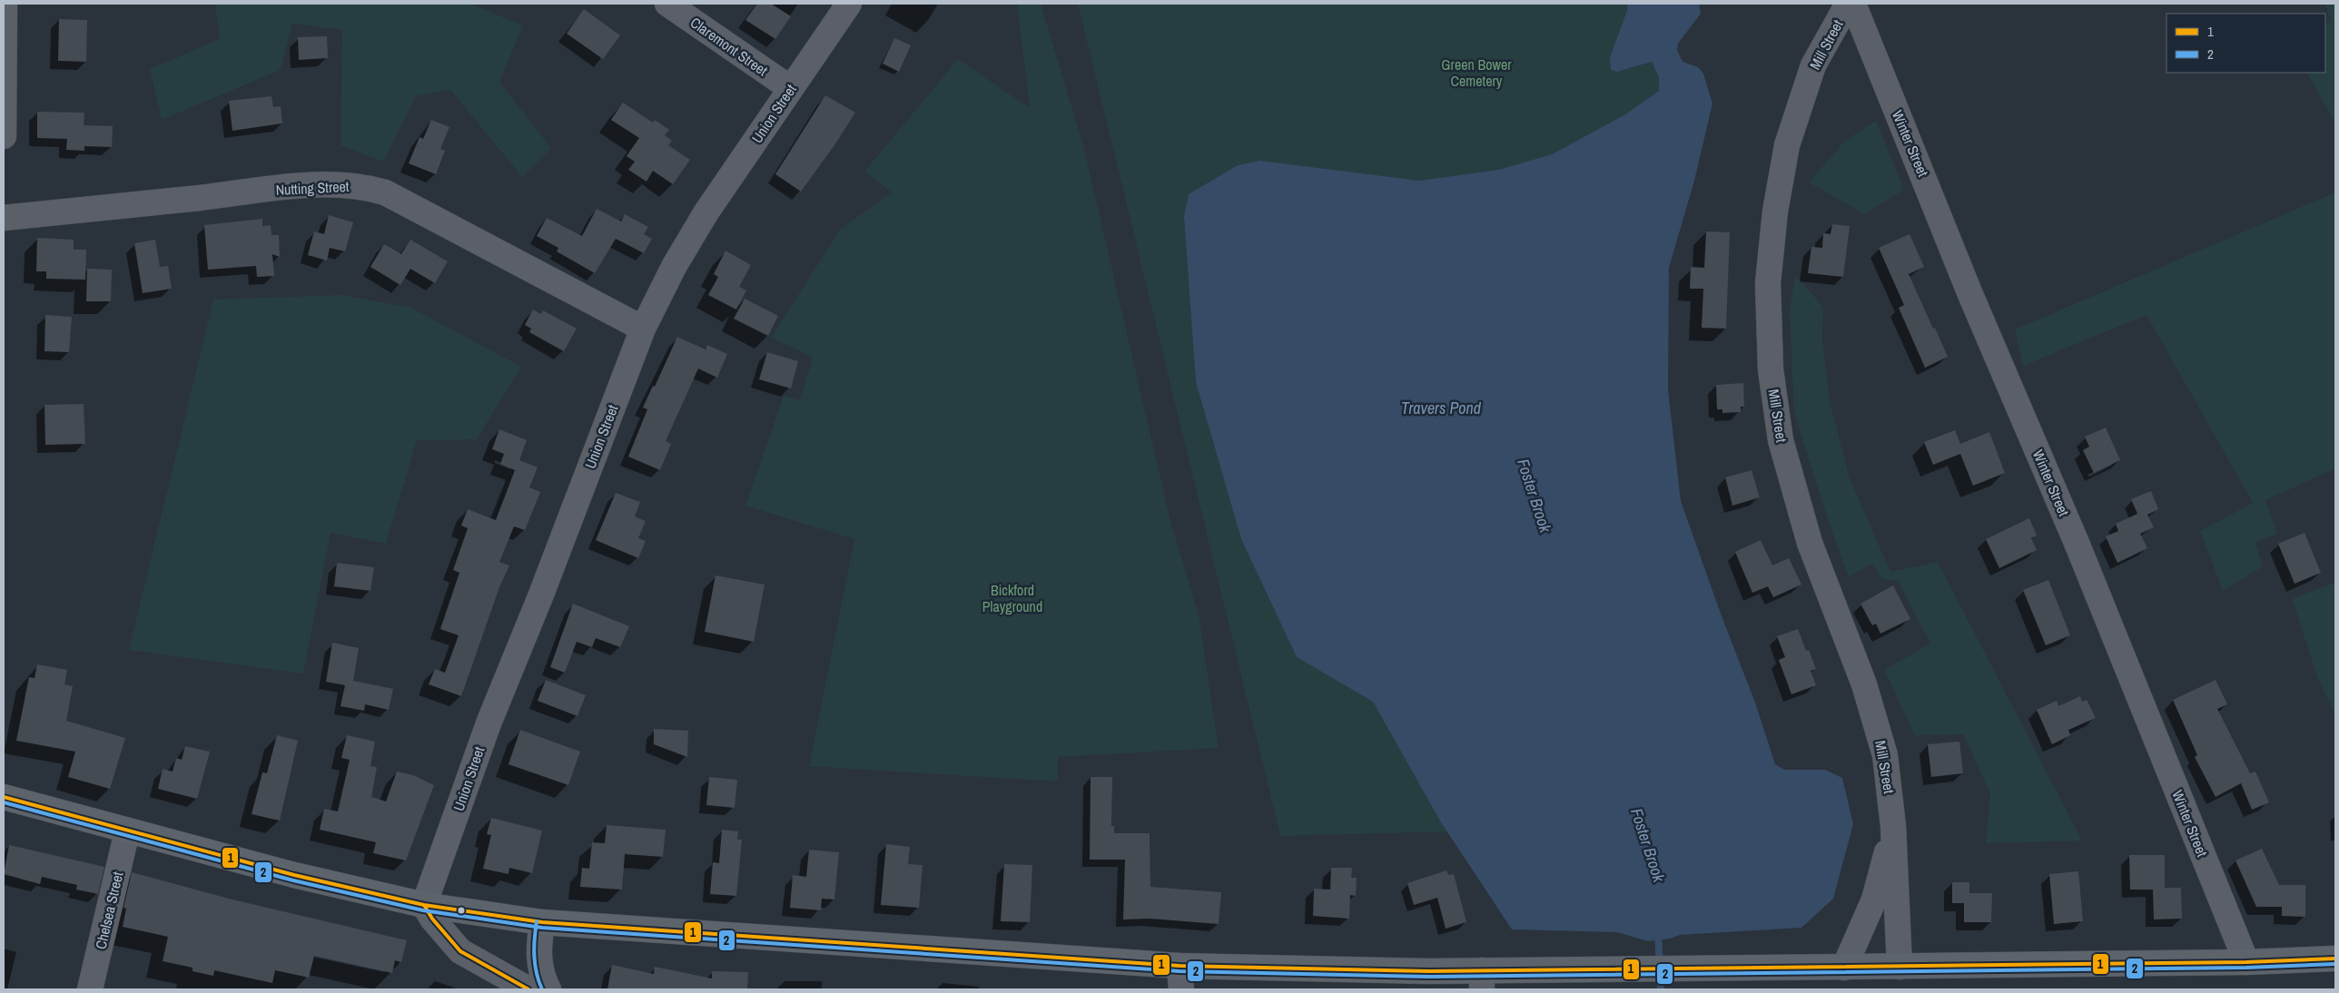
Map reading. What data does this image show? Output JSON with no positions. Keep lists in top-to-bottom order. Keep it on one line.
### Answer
{"streets":{"street":["Mill Street","Claremont Street","Union Street","Winter Street","Nutting Street","Chelsea Street"]},"crossings":[["Claremont Street","Union Street"],["Union Street","Nutting Street"]],"water":["Travers Pond","Foster Brook"],"parks":["Green Bower Cemetery","Bickford Playground"],"lines":["transit line 1","transit line 2"],"legend":["1","2"]}
